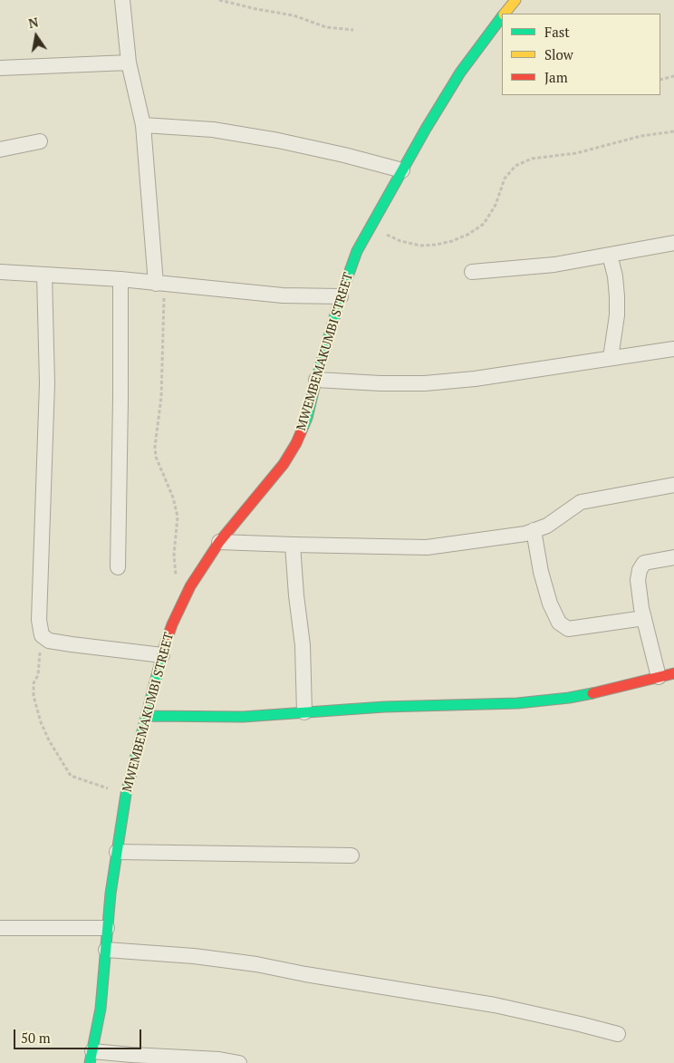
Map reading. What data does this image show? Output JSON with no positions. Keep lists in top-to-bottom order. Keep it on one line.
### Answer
{"streets":{"street":["MWEMBEMAKUMBI STREET"]},"legend":["Fast","Slow","Jam"],"scale_bar":"50 m","north":"top"}
